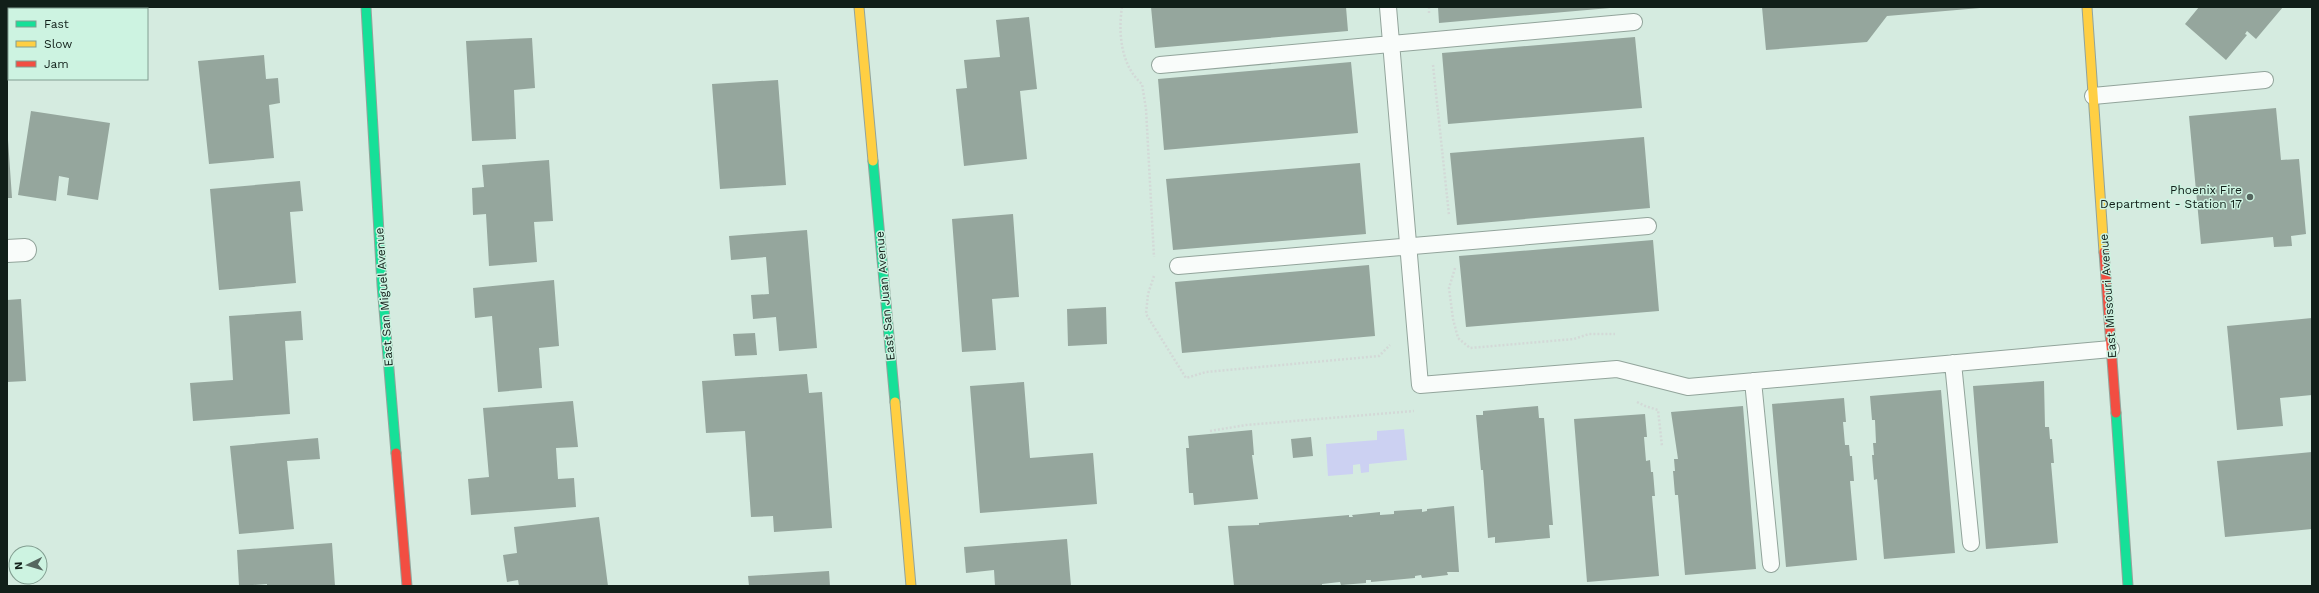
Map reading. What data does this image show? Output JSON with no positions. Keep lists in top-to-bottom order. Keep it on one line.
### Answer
{"streets":{"street":["East San Juan Avenue","East Missouri Avenue","East San Miguel Avenue"]},"places":["Phoenix Fire Department - Station 17"],"legend":["Fast","Slow","Jam"],"north":"left"}
